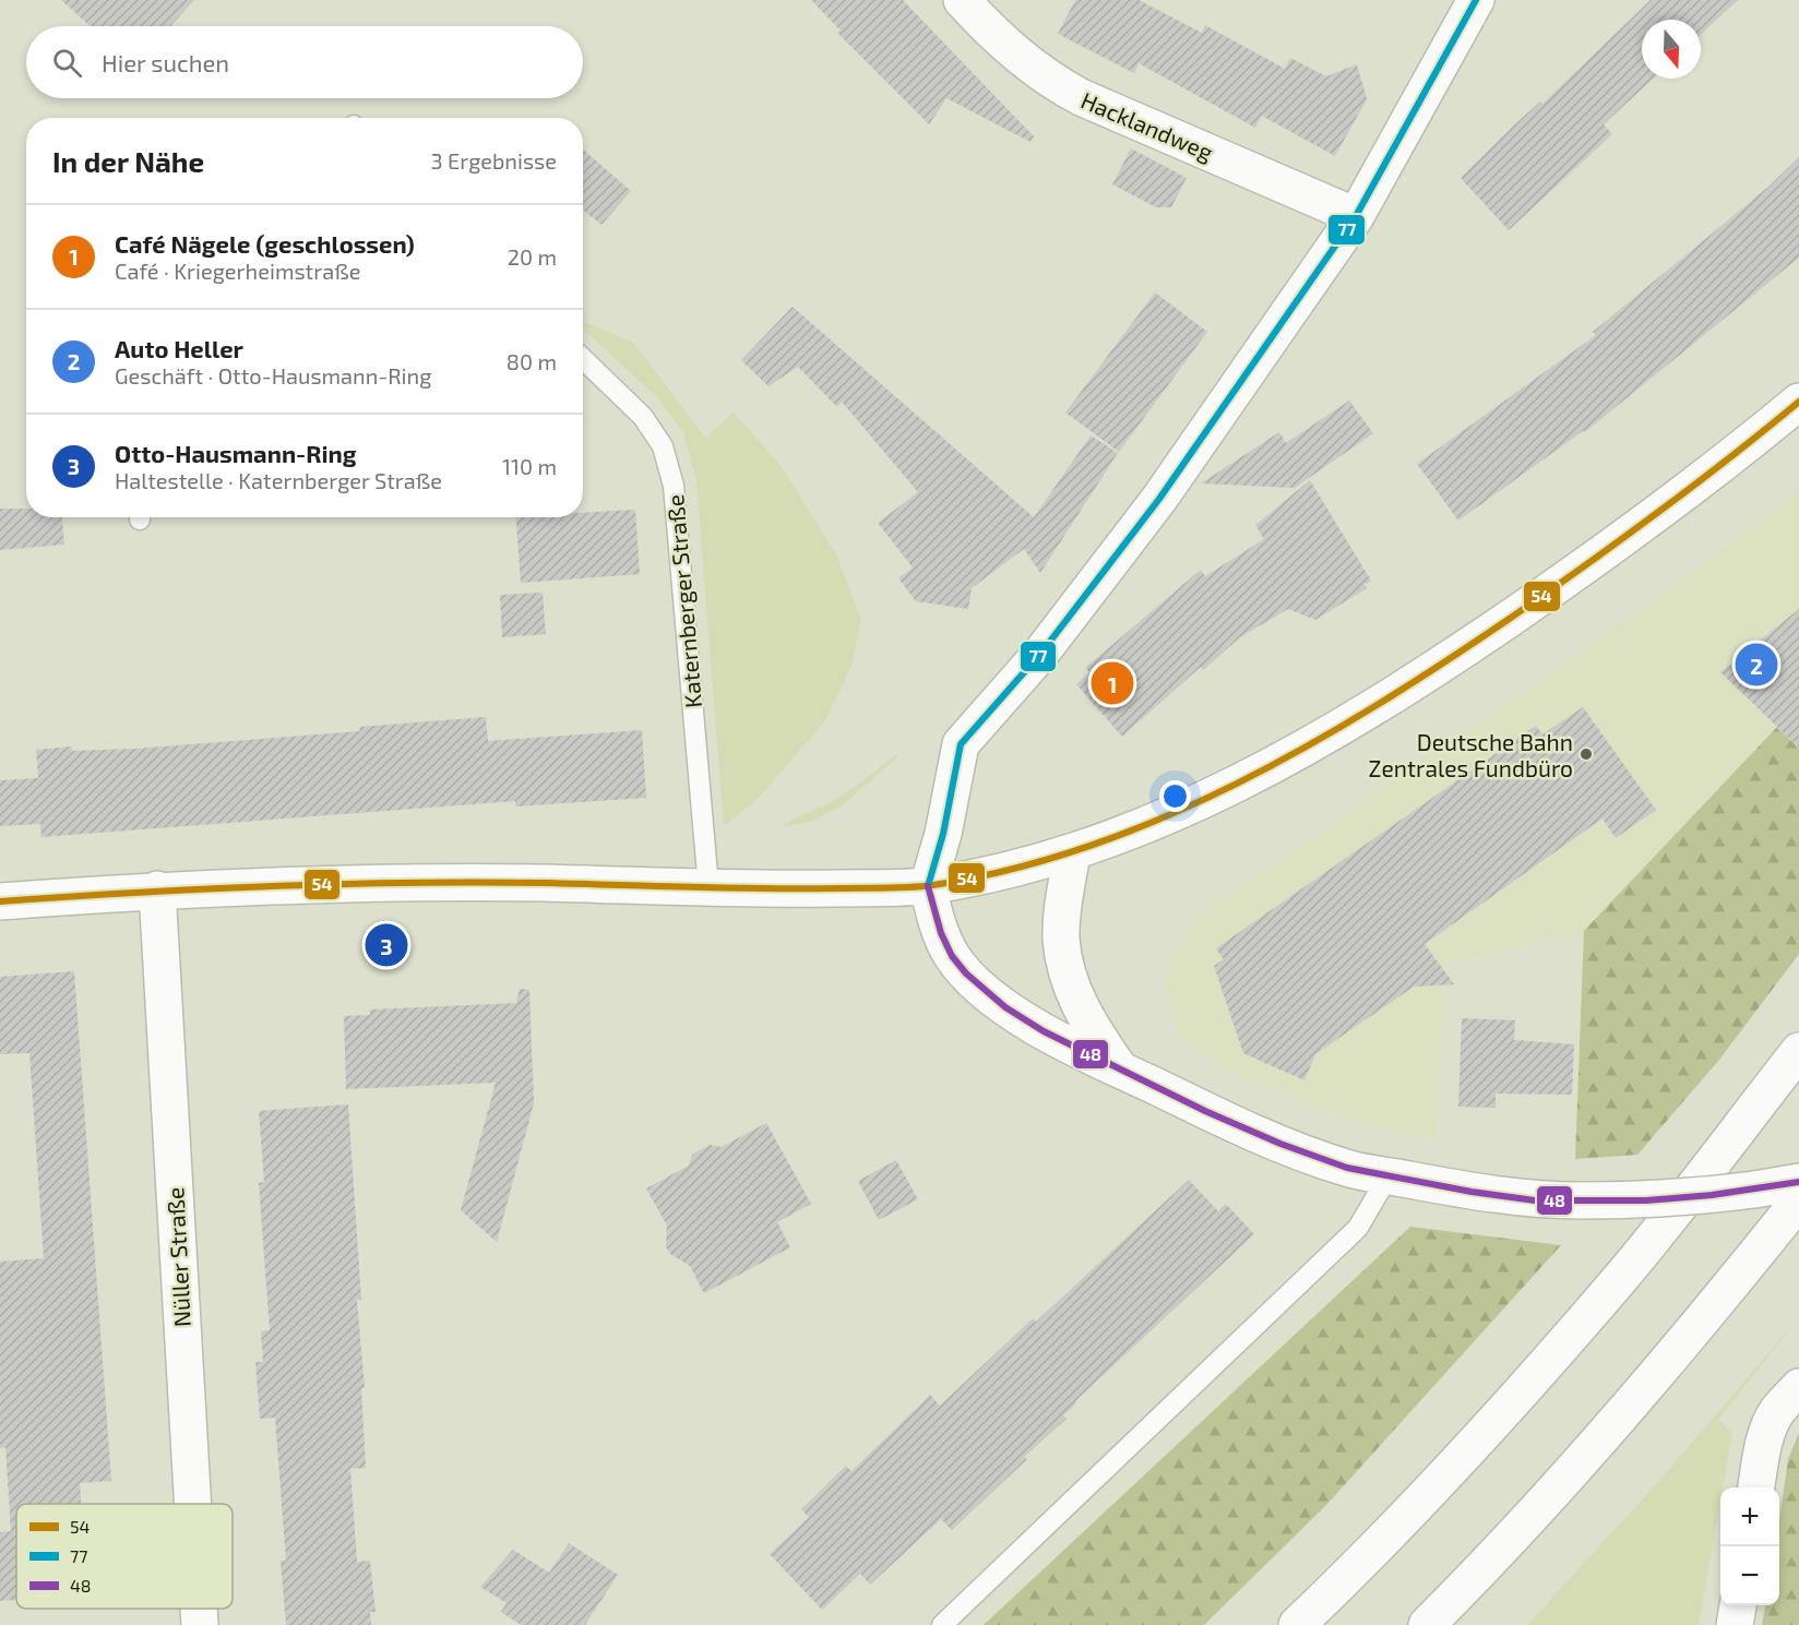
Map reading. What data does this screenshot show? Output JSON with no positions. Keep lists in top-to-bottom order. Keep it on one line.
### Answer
{"streets":{"main road":["Hacklandweg","Nüller Straße"],"lane":["Katernberger Straße"]},"places":["Deutsche Bahn Zentrales Fundbüro"],"lines":["transit line 77","transit line 54","transit line 48"],"legend":["54","77","48"],"north":"bottom","page":{"search":"Hier suchen","heading":["In der Nähe","3 Ergebnisse"],"list":[{"mark":"1","name":"Café Nägele (geschlossen)","note":"Café · Kriegerheimstraße","value":"20 m"},{"mark":"2","name":"Auto Heller","note":"Geschäft · Otto-Hausmann-Ring","value":"80 m"},{"mark":"3","name":"Otto-Hausmann-Ring","note":"Haltestelle · Katernberger Straße","value":"110 m"}],"pins":["2","1","3"],"map_buttons":["+","−"]}}
